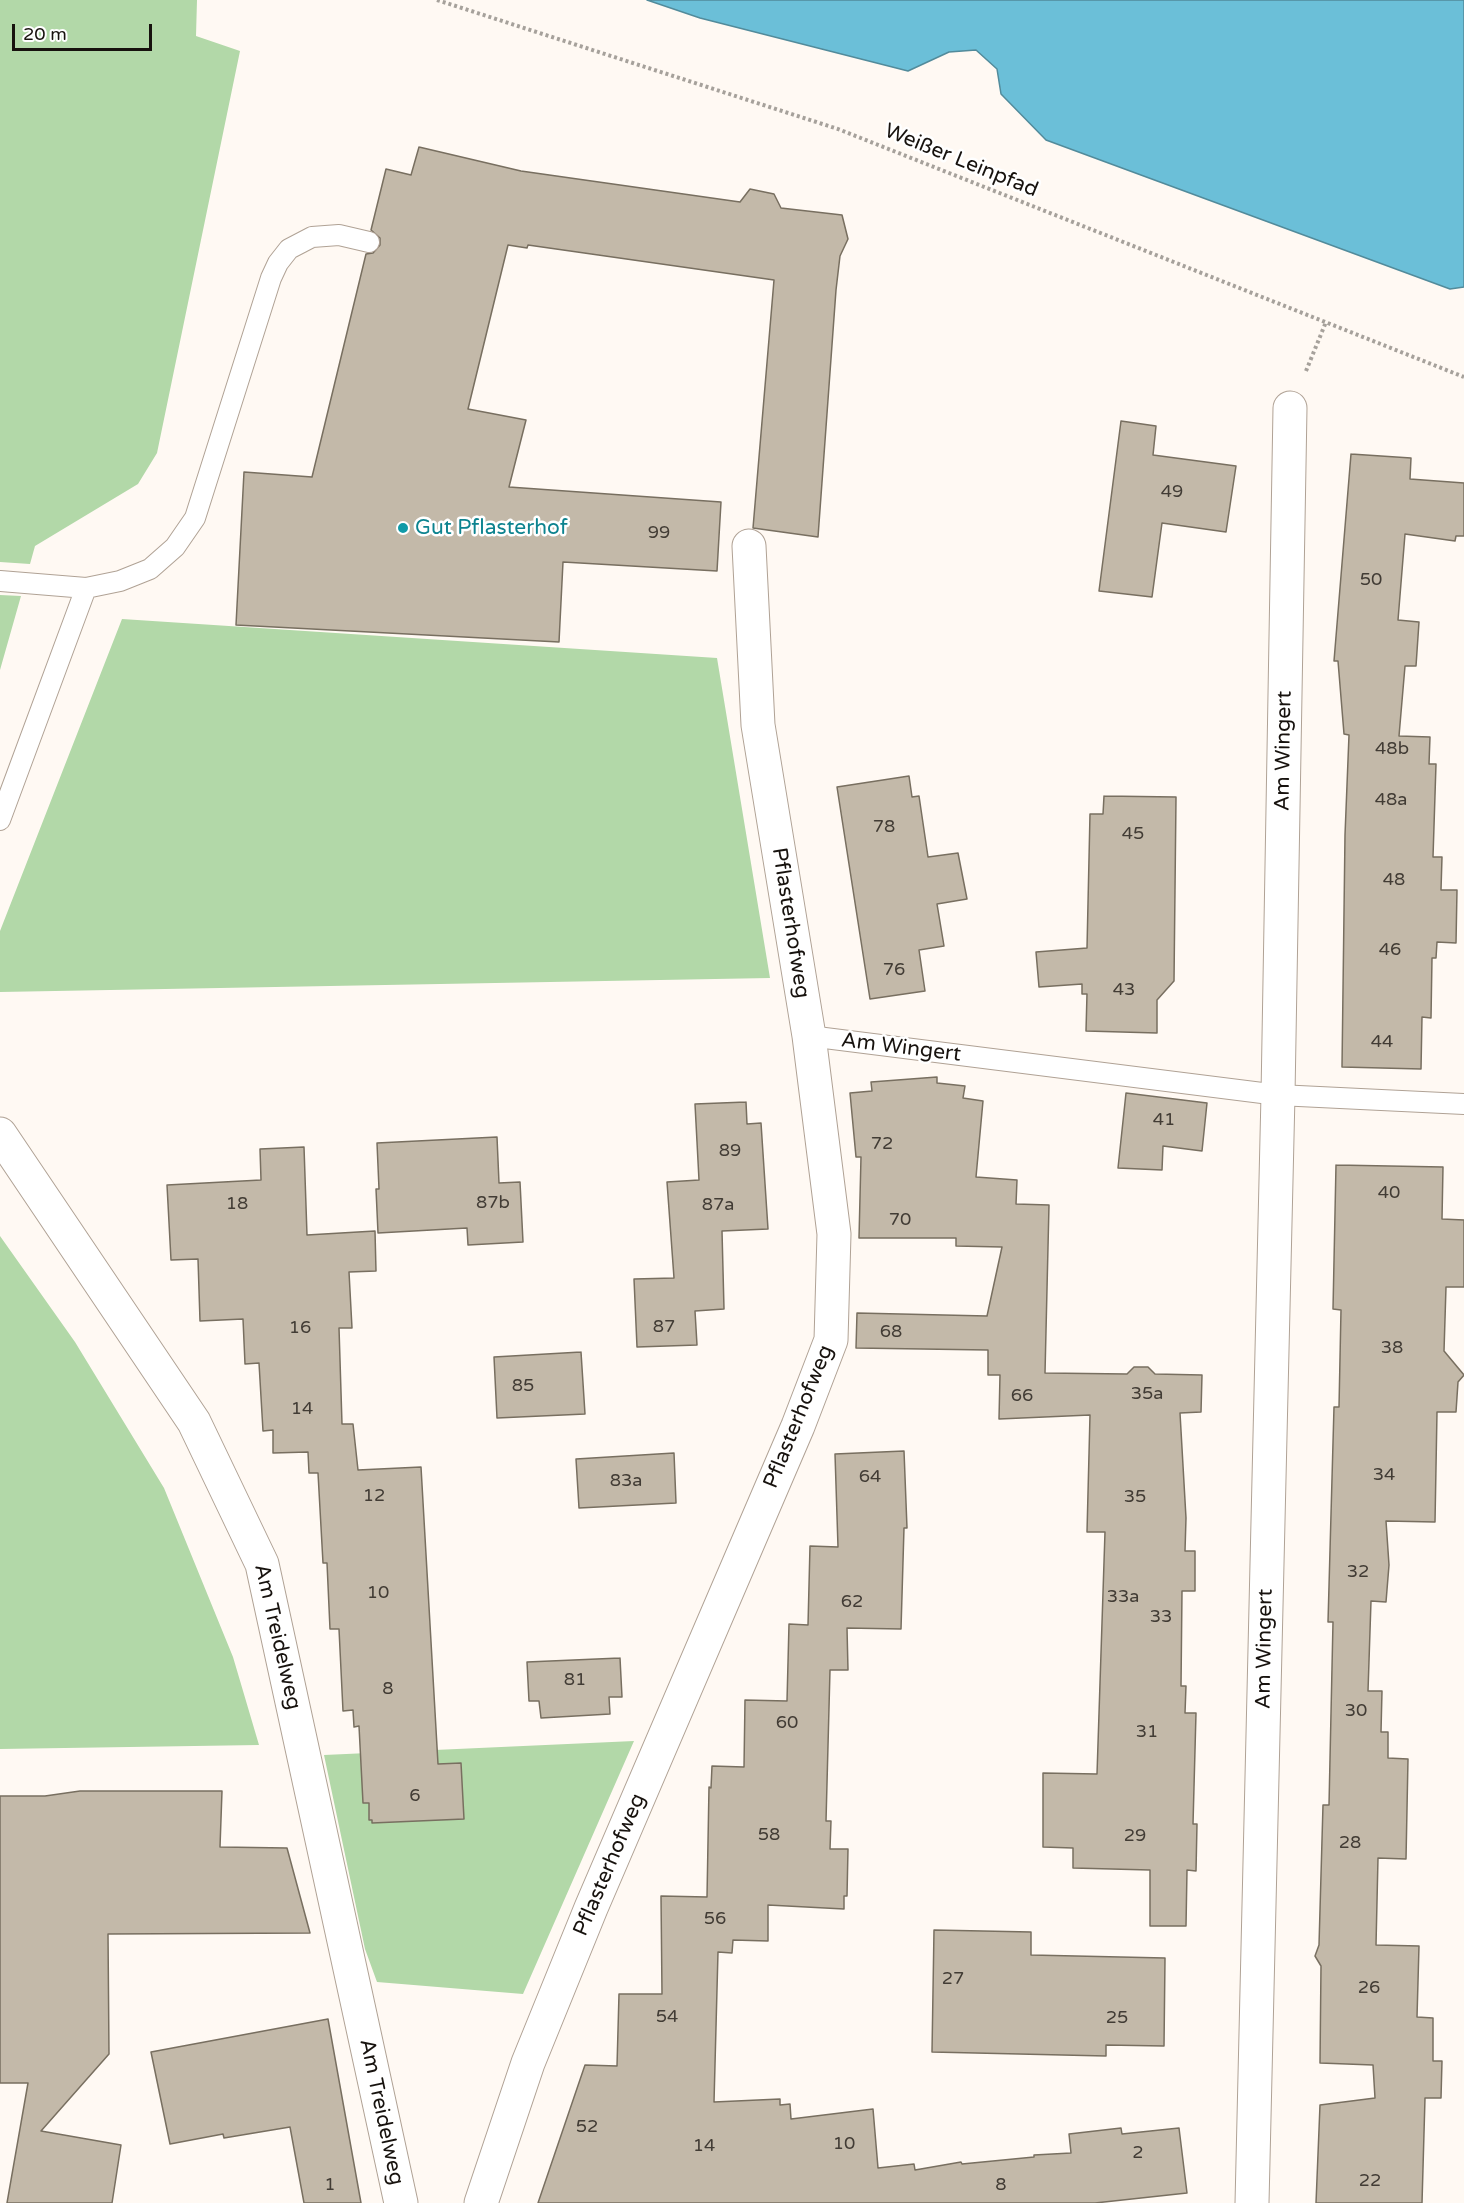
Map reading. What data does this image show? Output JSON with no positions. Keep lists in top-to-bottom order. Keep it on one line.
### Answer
{"streets":{"street":["Am Wingert","Pflasterhofweg","Am Treidelweg"],"path":["Weißer Leinpfad"]},"crossings":[["Am Wingert","Pflasterhofweg"]],"places":["Gut Pflasterhof"],"house_numbers":["49","99","50","48b","48a","78","45","48","46","76","43","44","41","72","89","40","87b","18","87a","70","87","16","68","38","85","35a","66","14","34","64","83a","12","35","32","10","33a","62","33","81","8","30","60","31","6","58","29","28","56","27","26","54","25","52","10","14","2","22","1","8"],"scale_bar":"20 m"}
